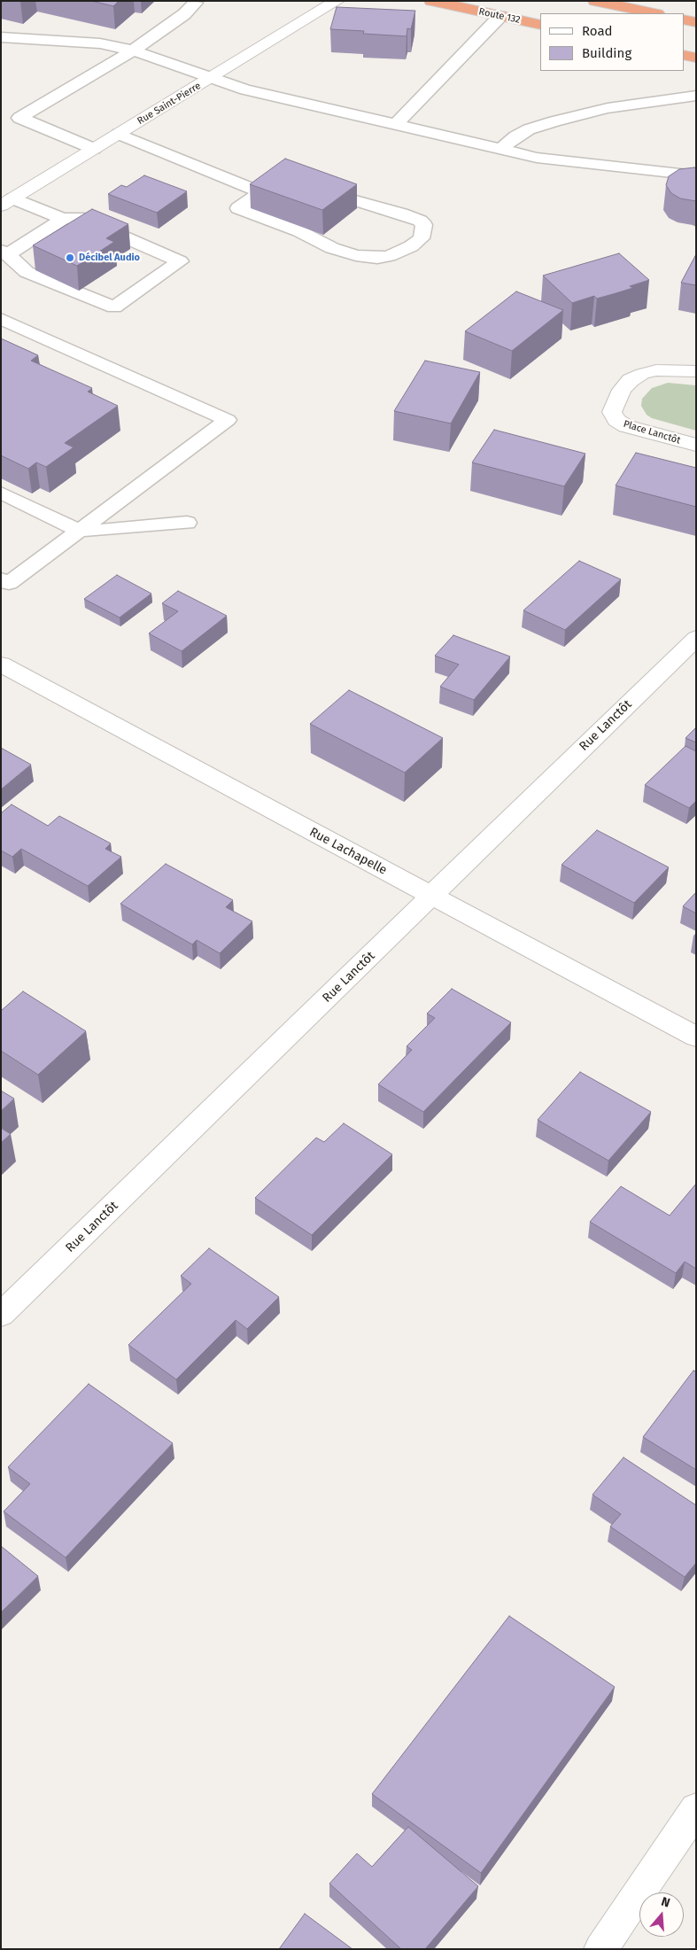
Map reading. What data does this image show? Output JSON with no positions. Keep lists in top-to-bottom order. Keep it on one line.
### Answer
{"streets":{"highway":["Route 132"],"street":["Rue Saint-Pierre","Place Lanctôt","Rue Lanctôt","Rue Lachapelle"]},"crossings":[["Rue Lanctôt","Rue Lachapelle"]],"places":["Décibel Audio"],"legend":["Road","Building"],"north":"top"}
